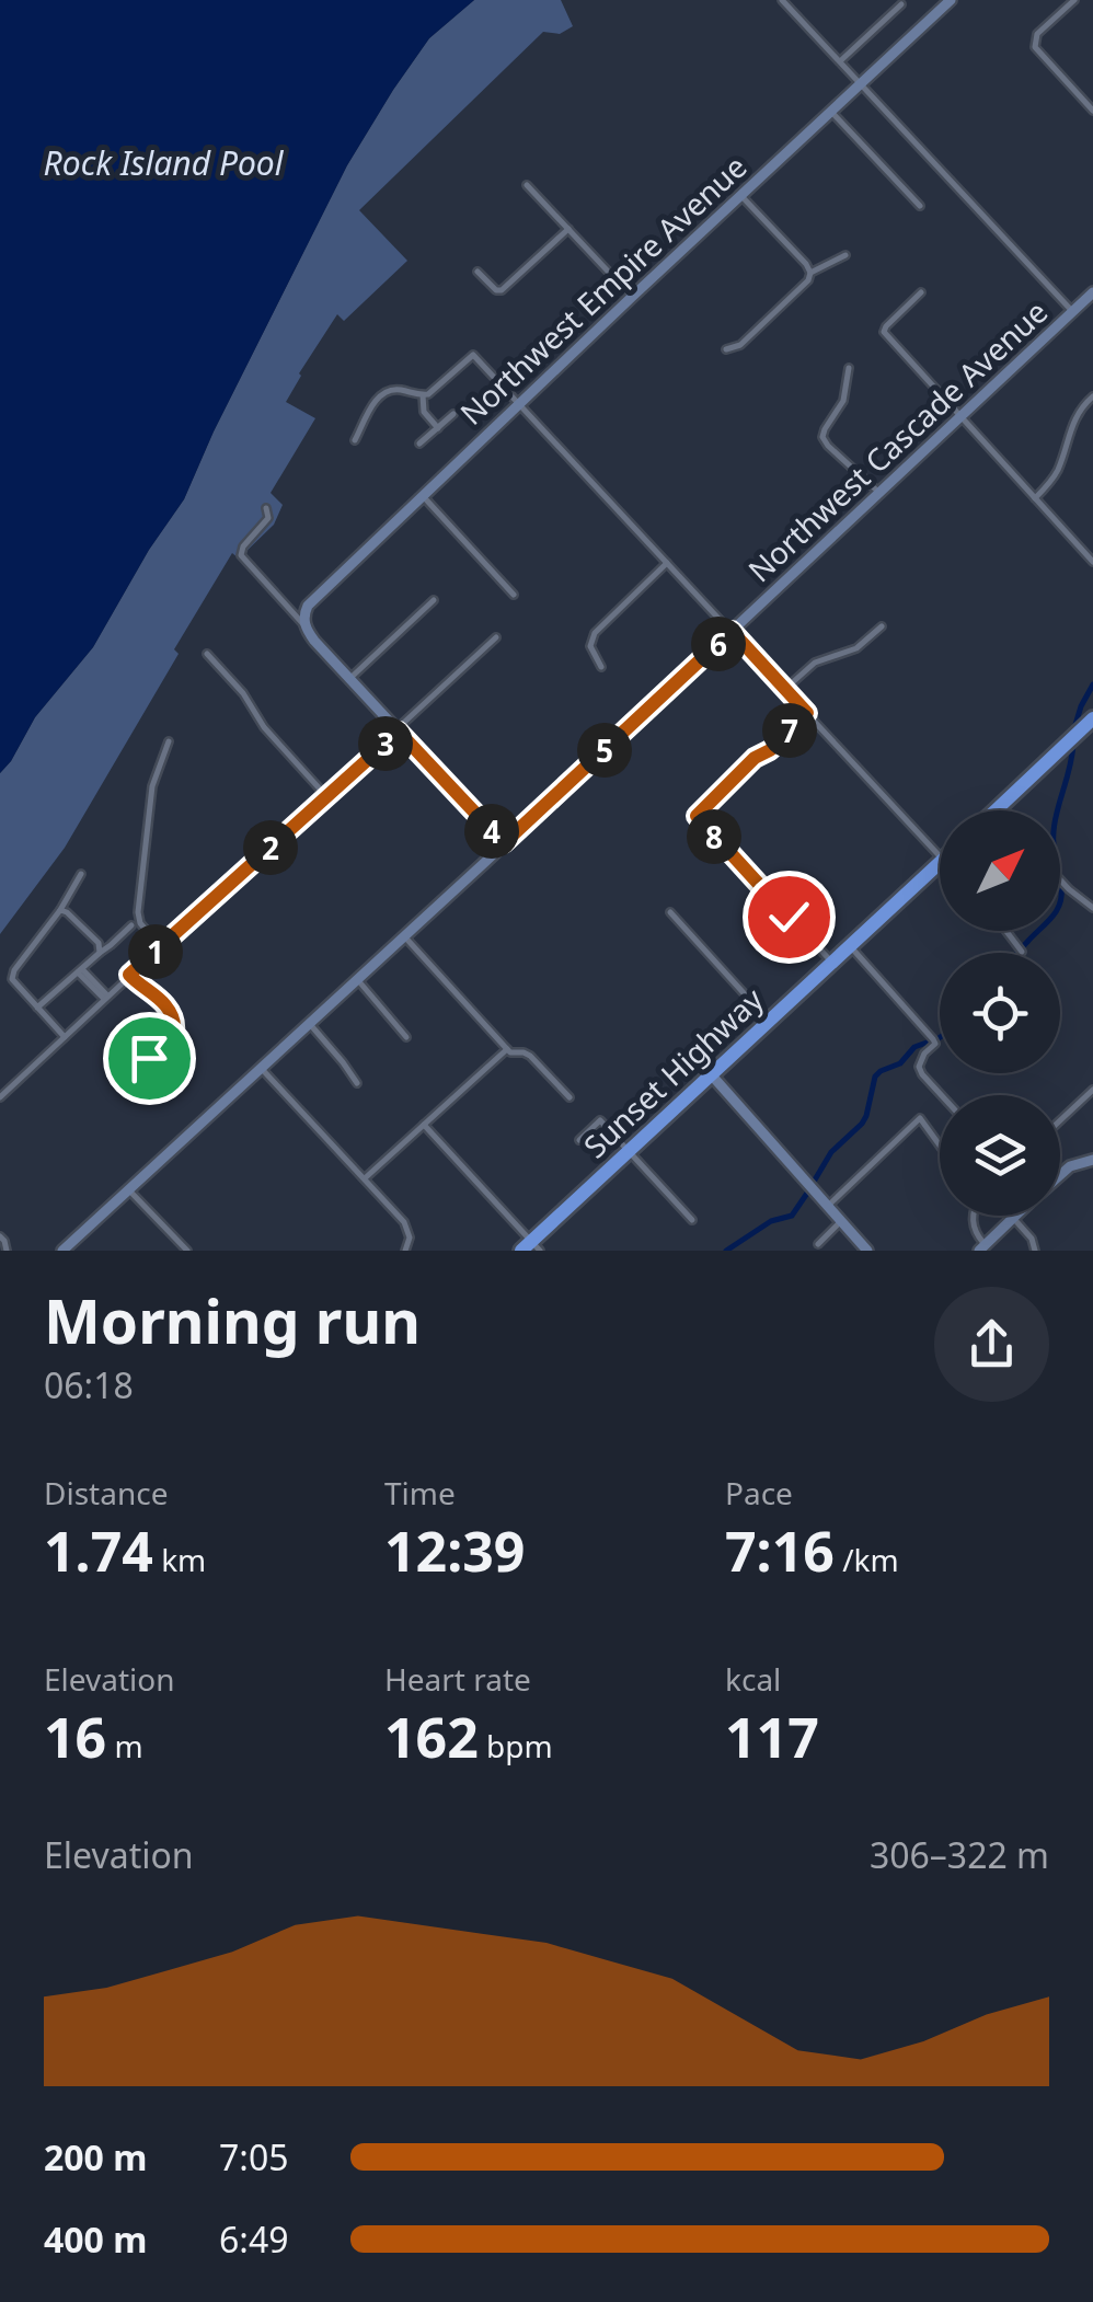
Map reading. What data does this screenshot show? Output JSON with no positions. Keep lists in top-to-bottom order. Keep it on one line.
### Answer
{"streets":{"highway":["Sunset Highway"],"street":["Northwest Empire Avenue","Northwest Cascade Avenue"]},"water":["Rock Island Pool"],"north":"top right","page":{"pins":["6","7","3","5","4","8","2","1"],"heading":["Morning run","06:18"],"stats":[["Distance","1.74 km"],["Time","12:39"],["Pace","7:16 /km"],["Elevation","16 m"],["Heart rate","162 bpm"],["kcal","117"]],"chart":["Elevation","306–322 m"],"list":[{"name":"200 m","note":"7:05"},{"name":"400 m","note":"6:49"}]}}
